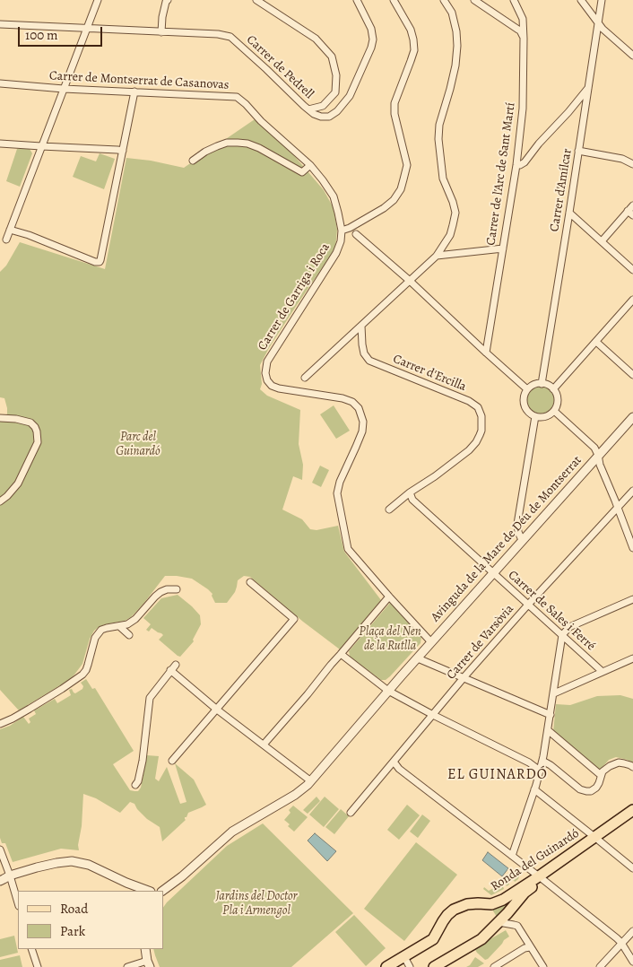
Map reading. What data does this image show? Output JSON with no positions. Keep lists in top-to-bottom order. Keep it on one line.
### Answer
{"streets":{"main road":["Ronda del Guinardó"],"street":["Carrer de Pedrell","Carrer de Montserrat de Casanovas","Carrer de l'Arc de Sant Martí","Carrer d'Amílcar","Carrer de Garriga i Roca","Carrer d'Ercilla","Avinguda de la Mare de Déu de Montserrat","Carrer de Sales i Ferré","Carrer de Varsòvia"]},"crossings":[["Carrer de Montserrat de Casanovas","Carrer de Garriga i Roca"],["Carrer de Garriga i Roca","Avinguda de la Mare de Déu de Montserrat"],["Carrer d'Ercilla","Carrer de Sales i Ferré"],["Avinguda de la Mare de Déu de Montserrat","Carrer de Sales i Ferré"],["Carrer de Sales i Ferré","Carrer de Varsòvia"]],"districts":["EL GUINARDÓ"],"parks":["Parc del Guinardó","Plaça del Nen de la Rutlla","Jardins del Doctor Pla i Armengol"],"legend":["Road","Park"],"scale_bar":"100 m"}
